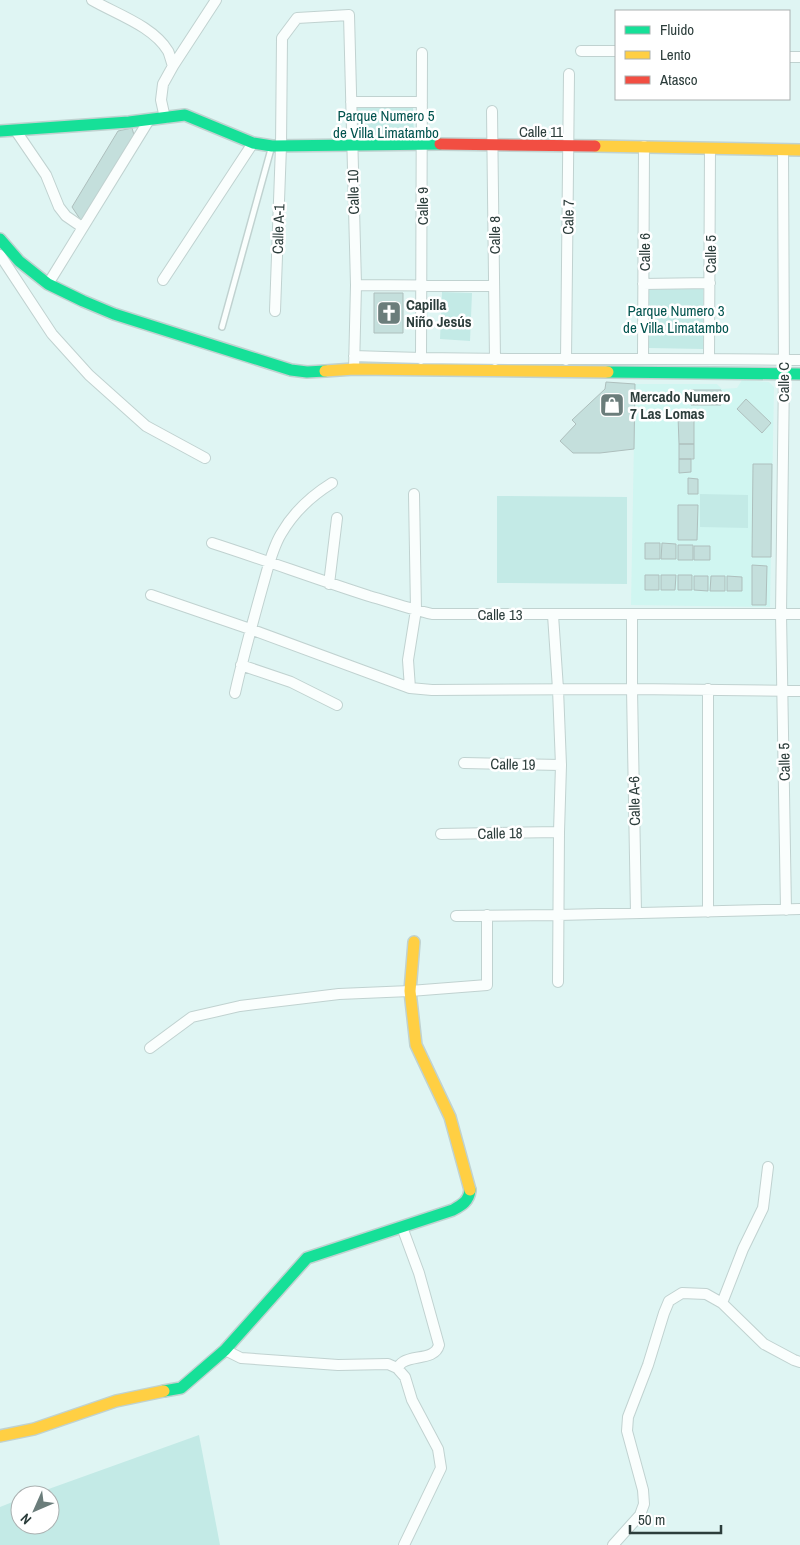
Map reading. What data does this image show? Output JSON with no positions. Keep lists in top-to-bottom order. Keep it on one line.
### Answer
{"streets":{"street":["Calle 11","Calle 10","Calle 9","Cale 7","Calle A-1","Calle 8","Calle 6","Calle 5","Calle C","Calle 13","Calle 19","Calle A-6","Calle 18"]},"crossings":[["Calle 11","Calle 10"],["Calle 11","Calle 9"],["Calle 11","Cale 7"],["Calle 11","Calle A-1"],["Calle 11","Calle 8"],["Calle 11","Calle 6"],["Calle 11","Calle 5"],["Calle 11","Calle C"],["Calle 10","Calle A-1"],["Calle 5","Calle C"],["Calle 5","Calle 13"],["Calle C","Calle 13"],["Calle 13","Calle A-6"]],"parks":["Parque Numero 5 de Villa Limatambo","Parque Numero 3 de Villa Limatambo"],"places":{"church":["Capilla Niño Jesús"],"shop":["Mercado Numero 7 Las Lomas"]},"legend":["Fluido","Lento","Atasco"],"scale_bar":"50 m","north":"bottom left"}
